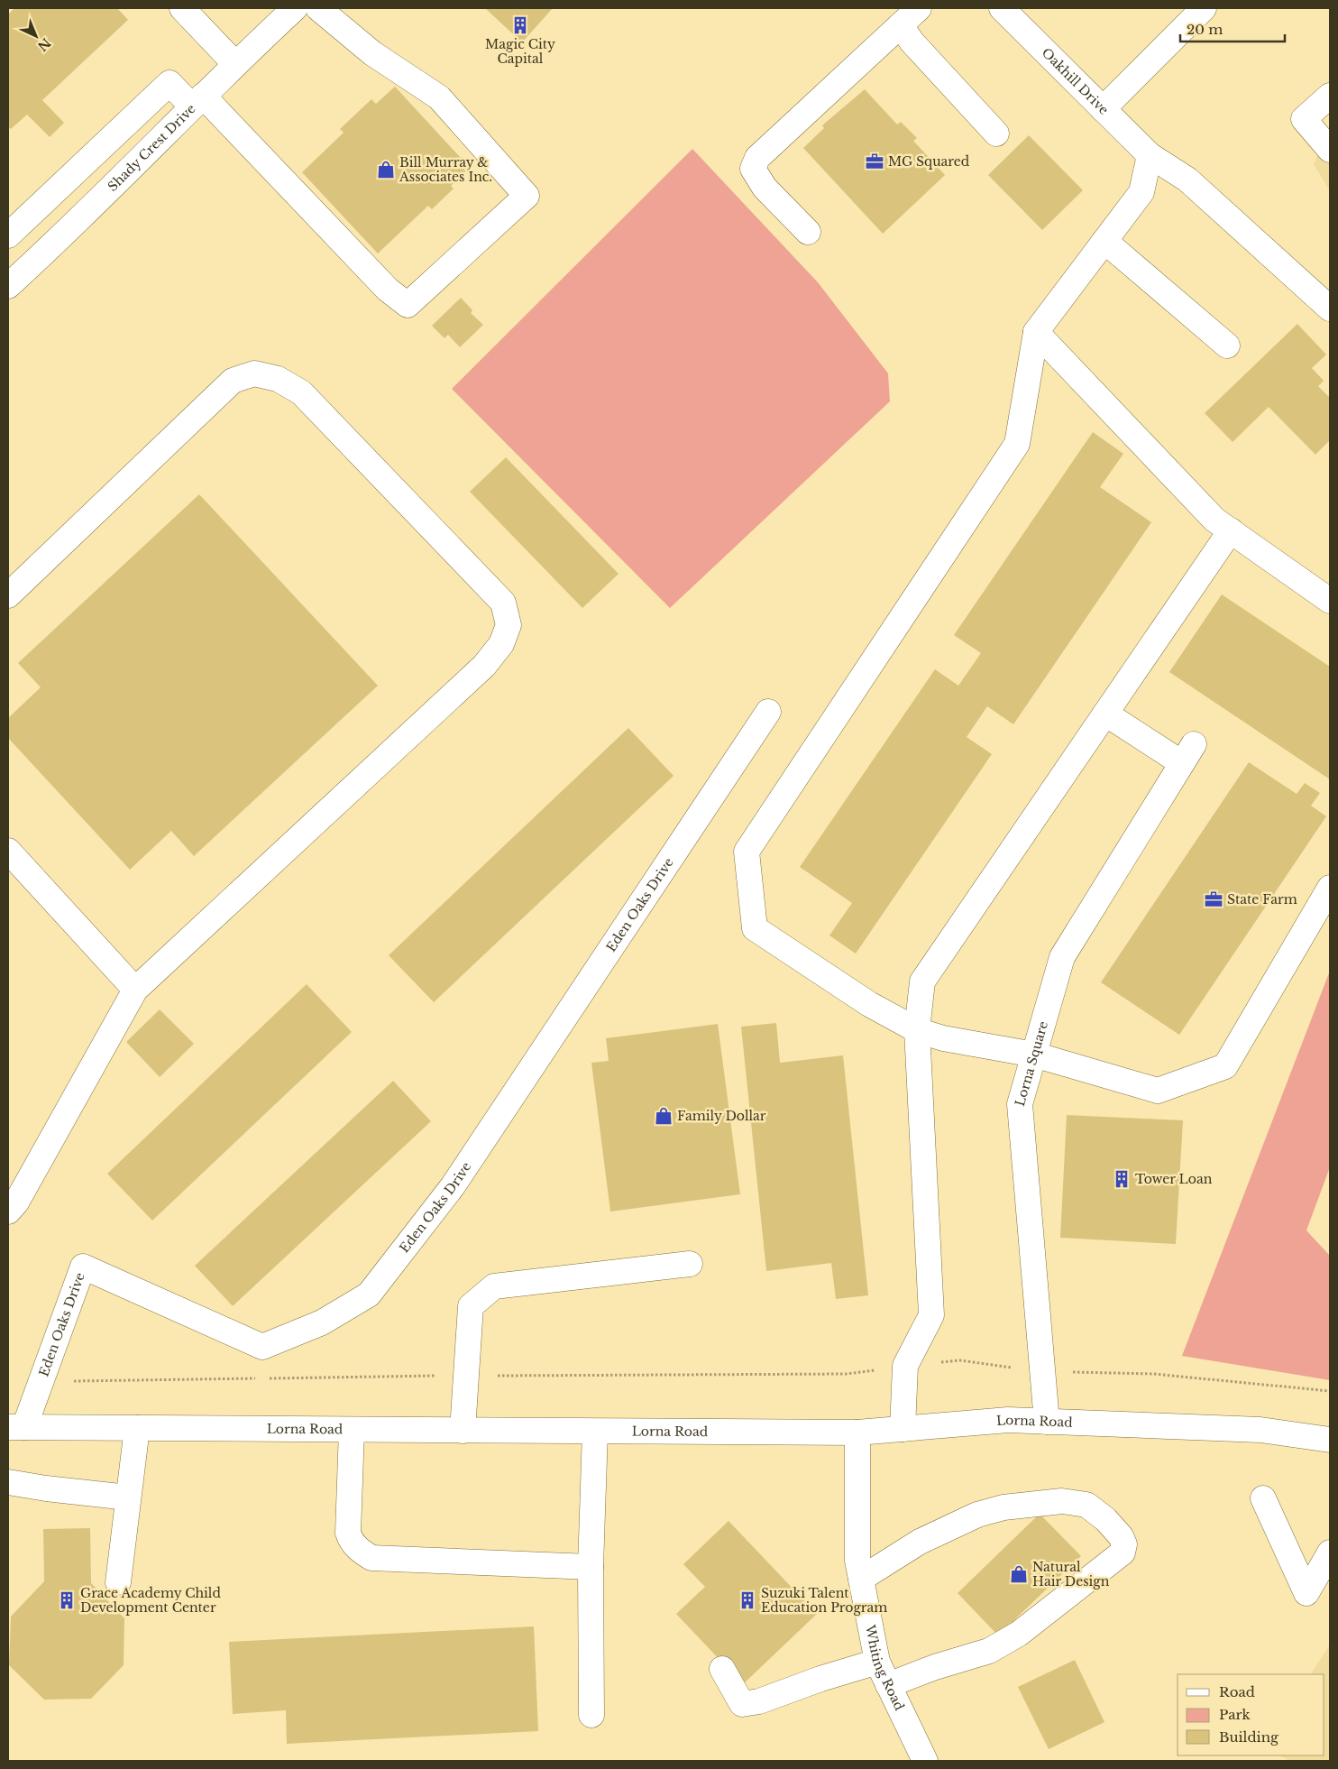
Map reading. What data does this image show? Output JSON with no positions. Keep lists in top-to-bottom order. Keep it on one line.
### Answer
{"streets":{"street":["Oakhill Drive","Shady Crest Drive","Eden Oaks Drive","Lorna Square","Lorna Road","Whiting Road"]},"crossings":[["Eden Oaks Drive","Lorna Road"],["Lorna Square","Lorna Road"],["Lorna Road","Whiting Road"]],"places":{"building":["Magic City Capital","Tower Loan","Grace Academy Child Development Center","Suzuki Talent Education Program"],"office":["MG Squared","State Farm"],"shop":["Bill Murray & Associates Inc.","Family Dollar","Natural Hair Design"]},"legend":["Road","Park","Building"],"scale_bar":"20 m","north":"bottom right"}
